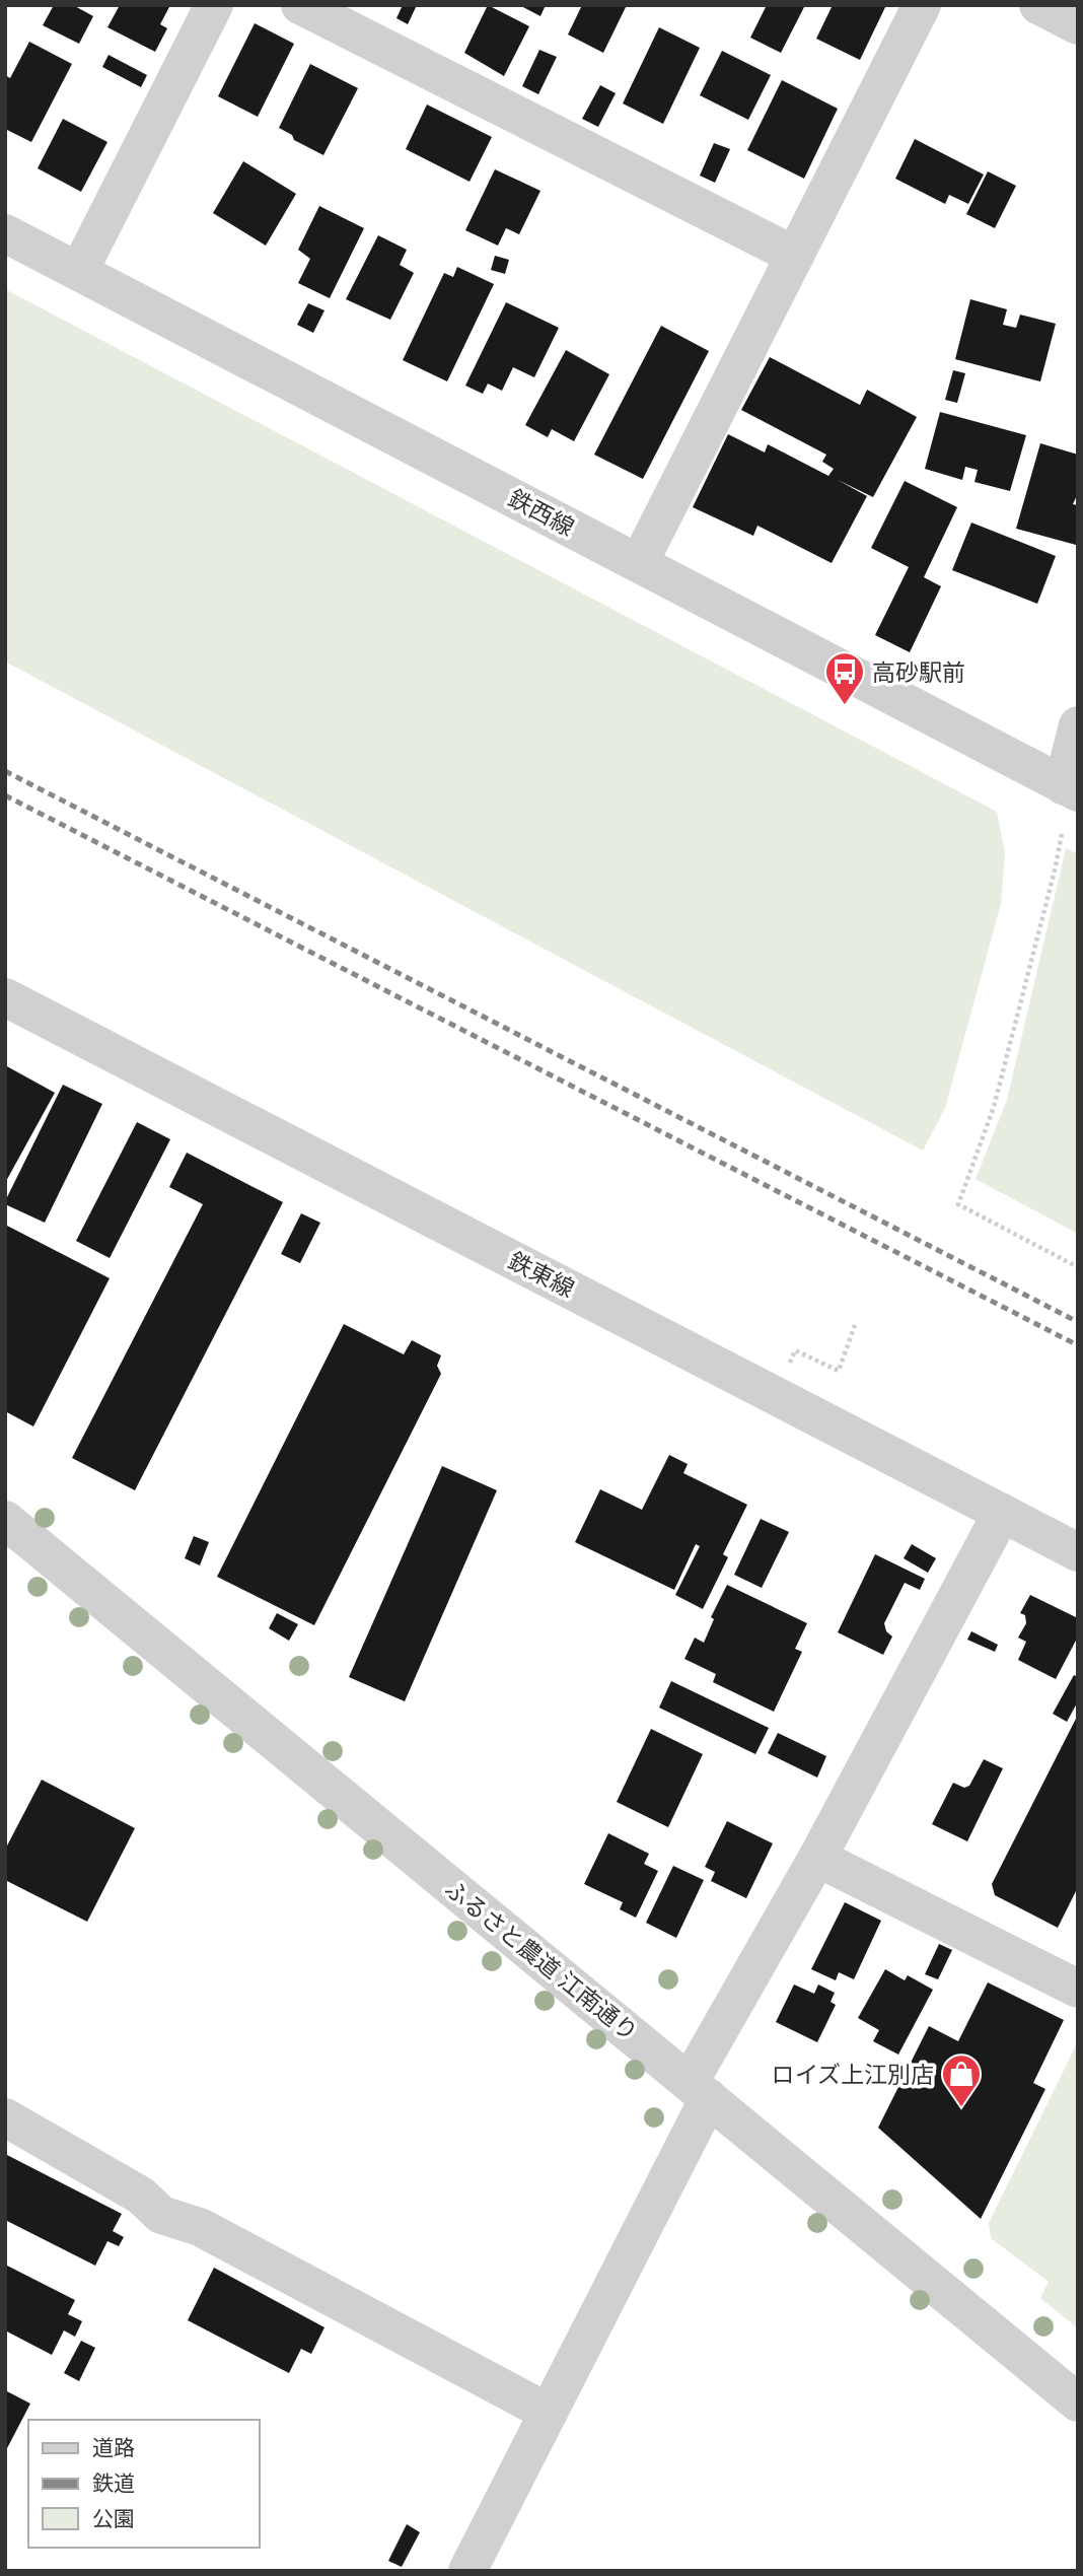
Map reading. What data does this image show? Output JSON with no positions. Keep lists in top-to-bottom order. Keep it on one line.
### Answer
{"streets":{"street":["鉄西線","鉄東線","ふるさと農道 江南通り"]},"places":{"bus stop":["高砂駅前"],"shop":["ロイズ上江別店"]},"legend":["道路","鉄道","公園"]}
